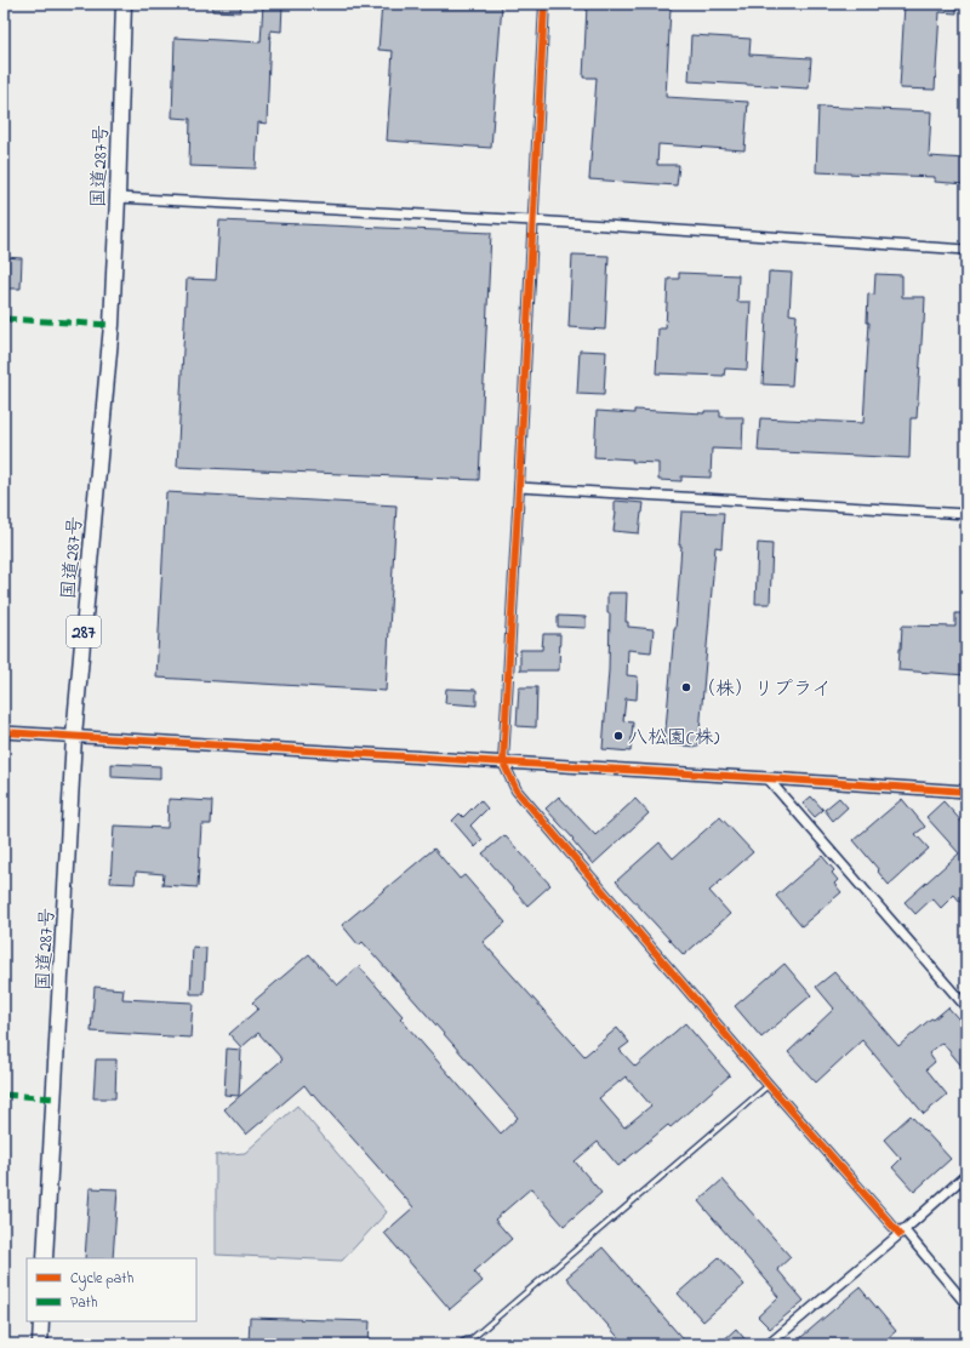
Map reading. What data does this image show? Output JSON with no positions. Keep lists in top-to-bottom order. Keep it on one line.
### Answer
{"streets":{"highway":["国道287号","287"]},"places":["（株）リプライ","八松園(株)"],"legend":["Cycle path","Path"]}
